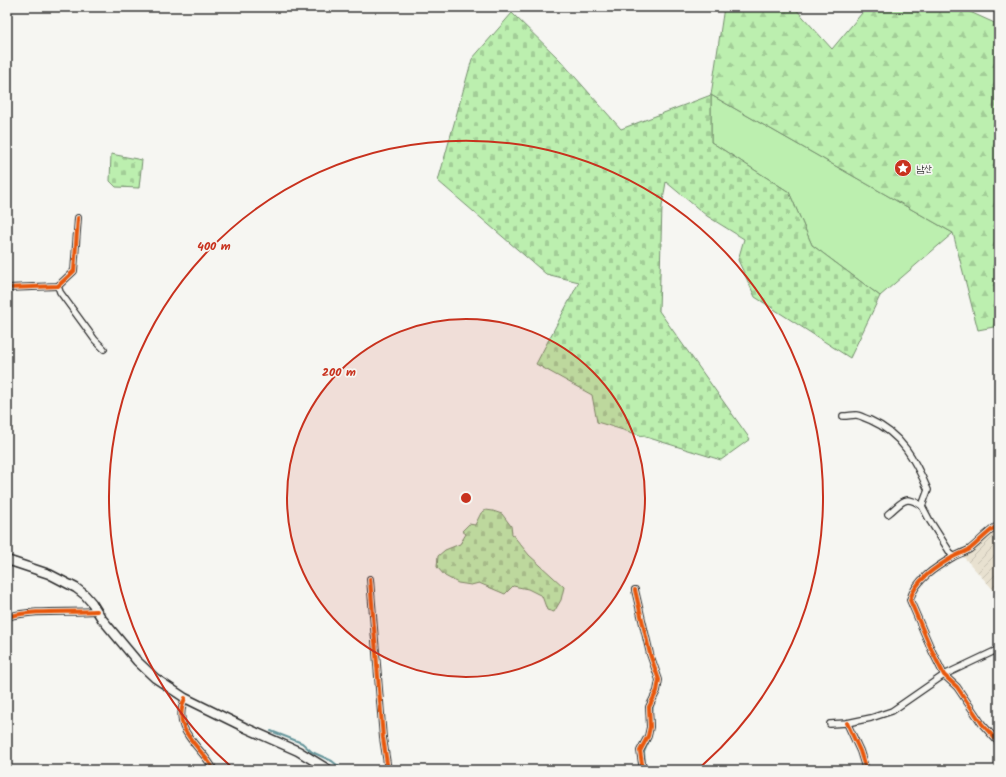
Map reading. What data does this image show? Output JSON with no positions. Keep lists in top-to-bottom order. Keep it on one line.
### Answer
{"places":{"place":["남산"]},"rings":["400 m","200 m"]}
